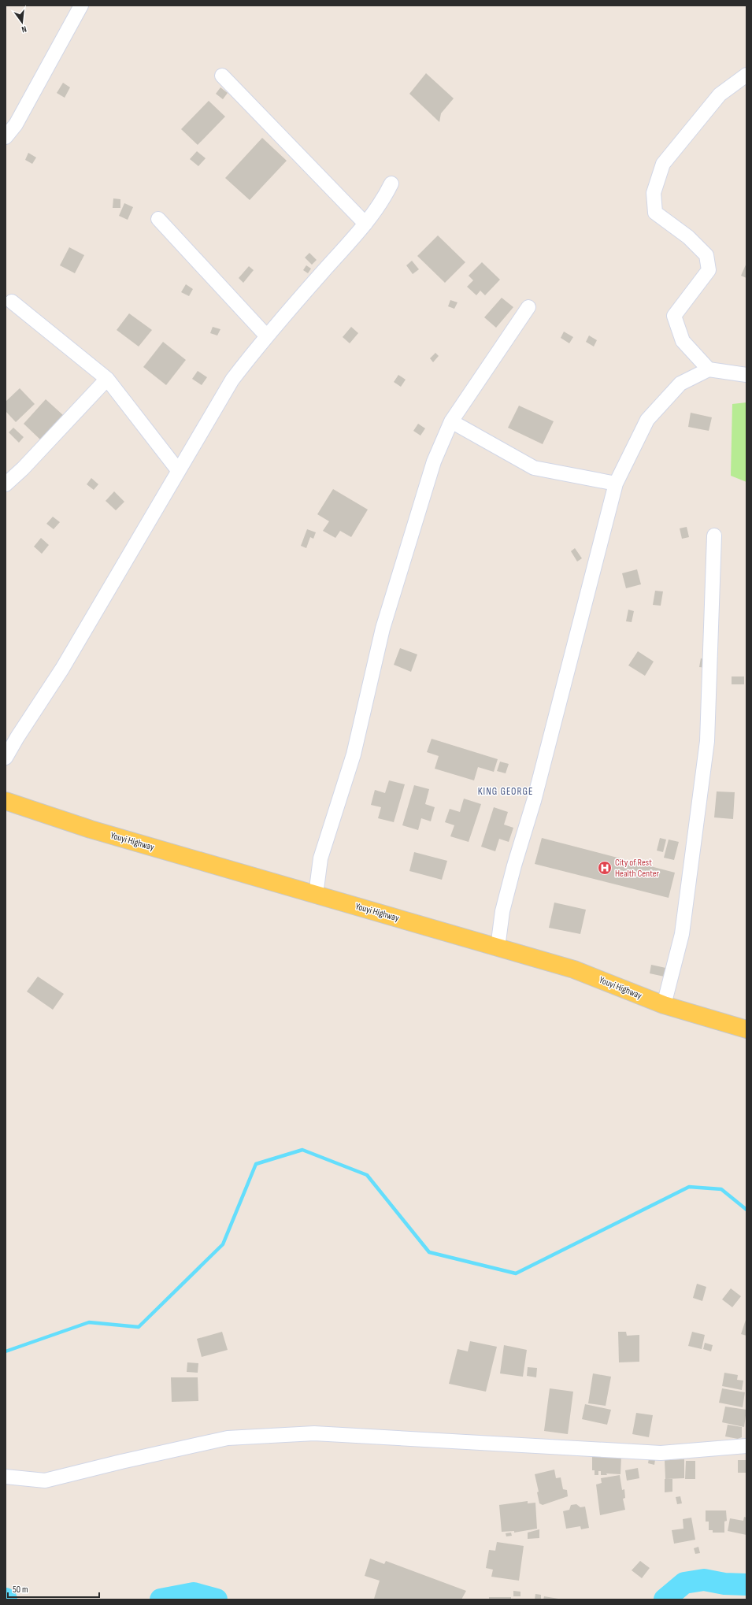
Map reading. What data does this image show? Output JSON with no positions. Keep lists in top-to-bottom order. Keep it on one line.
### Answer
{"streets":{"main road":["Youyi Highway"]},"districts":["KING GEORGE"],"places":{"hospital":["City of Rest Health Center"]},"scale_bar":"50 m","north":"bottom"}
